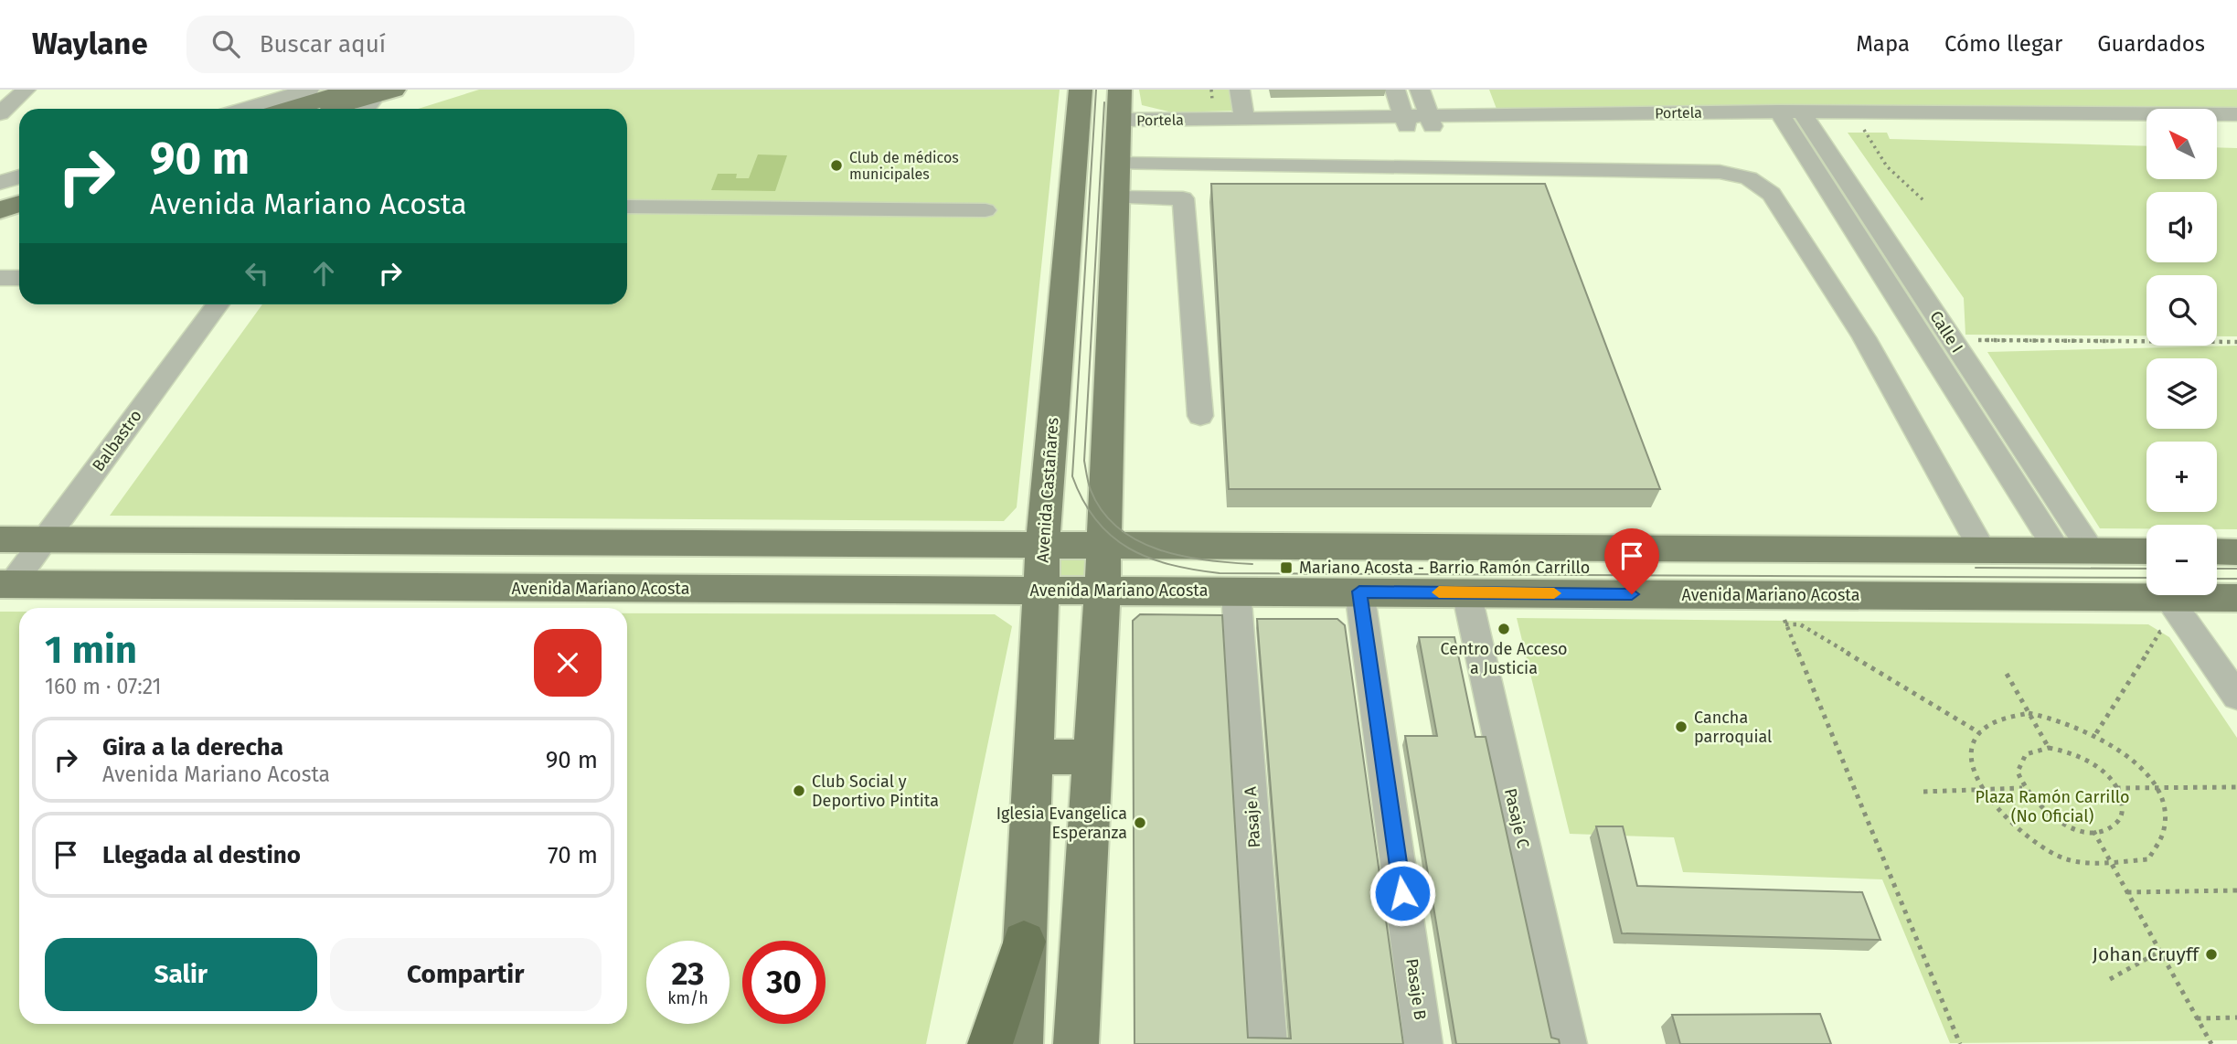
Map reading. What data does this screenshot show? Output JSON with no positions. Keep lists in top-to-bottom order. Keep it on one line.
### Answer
{"streets":{"main road":["Avenida Castañares","Avenida Mariano Acosta"],"street":["Portela","Calle I","Balbastro","Pasaje A","Pasaje C","Pasaje B"]},"crossings":[["Portela","Calle I"],["Balbastro","Avenida Mariano Acosta"],["Avenida Castañares","Avenida Mariano Acosta"],["Avenida Mariano Acosta","Pasaje A"],["Avenida Mariano Acosta","Pasaje C"],["Avenida Mariano Acosta","Pasaje B"]],"parks":["Plaza Ramón Carrillo (No Oficial)"],"places":{"other":["Club de médicos municipales","Centro de Acceso a Justicia","Cancha parroquial","Club Social y Deportivo Pintita","Iglesia Evangelica Esperanza","Johan Cruyff"],"transit":["Mariano Acosta - Barrio Ramón Carrillo"]},"north":"top left","page":{"header":"Waylane","search":"Buscar aquí","nav":["Mapa","Cómo llegar","Guardados"],"map_buttons":["+","−"],"turn":["90 m","Avenida Mariano Acosta"],"heading":["1 min","160 m · 07:21"],"list":[{"name":"Gira a la derecha","note":"Avenida Mariano Acosta","value":"90 m"},{"name":"Llegada al destino","value":"70 m"}],"buttons":["Salir","Compartir"],"speed":"23 km/h","limit":"30"}}
